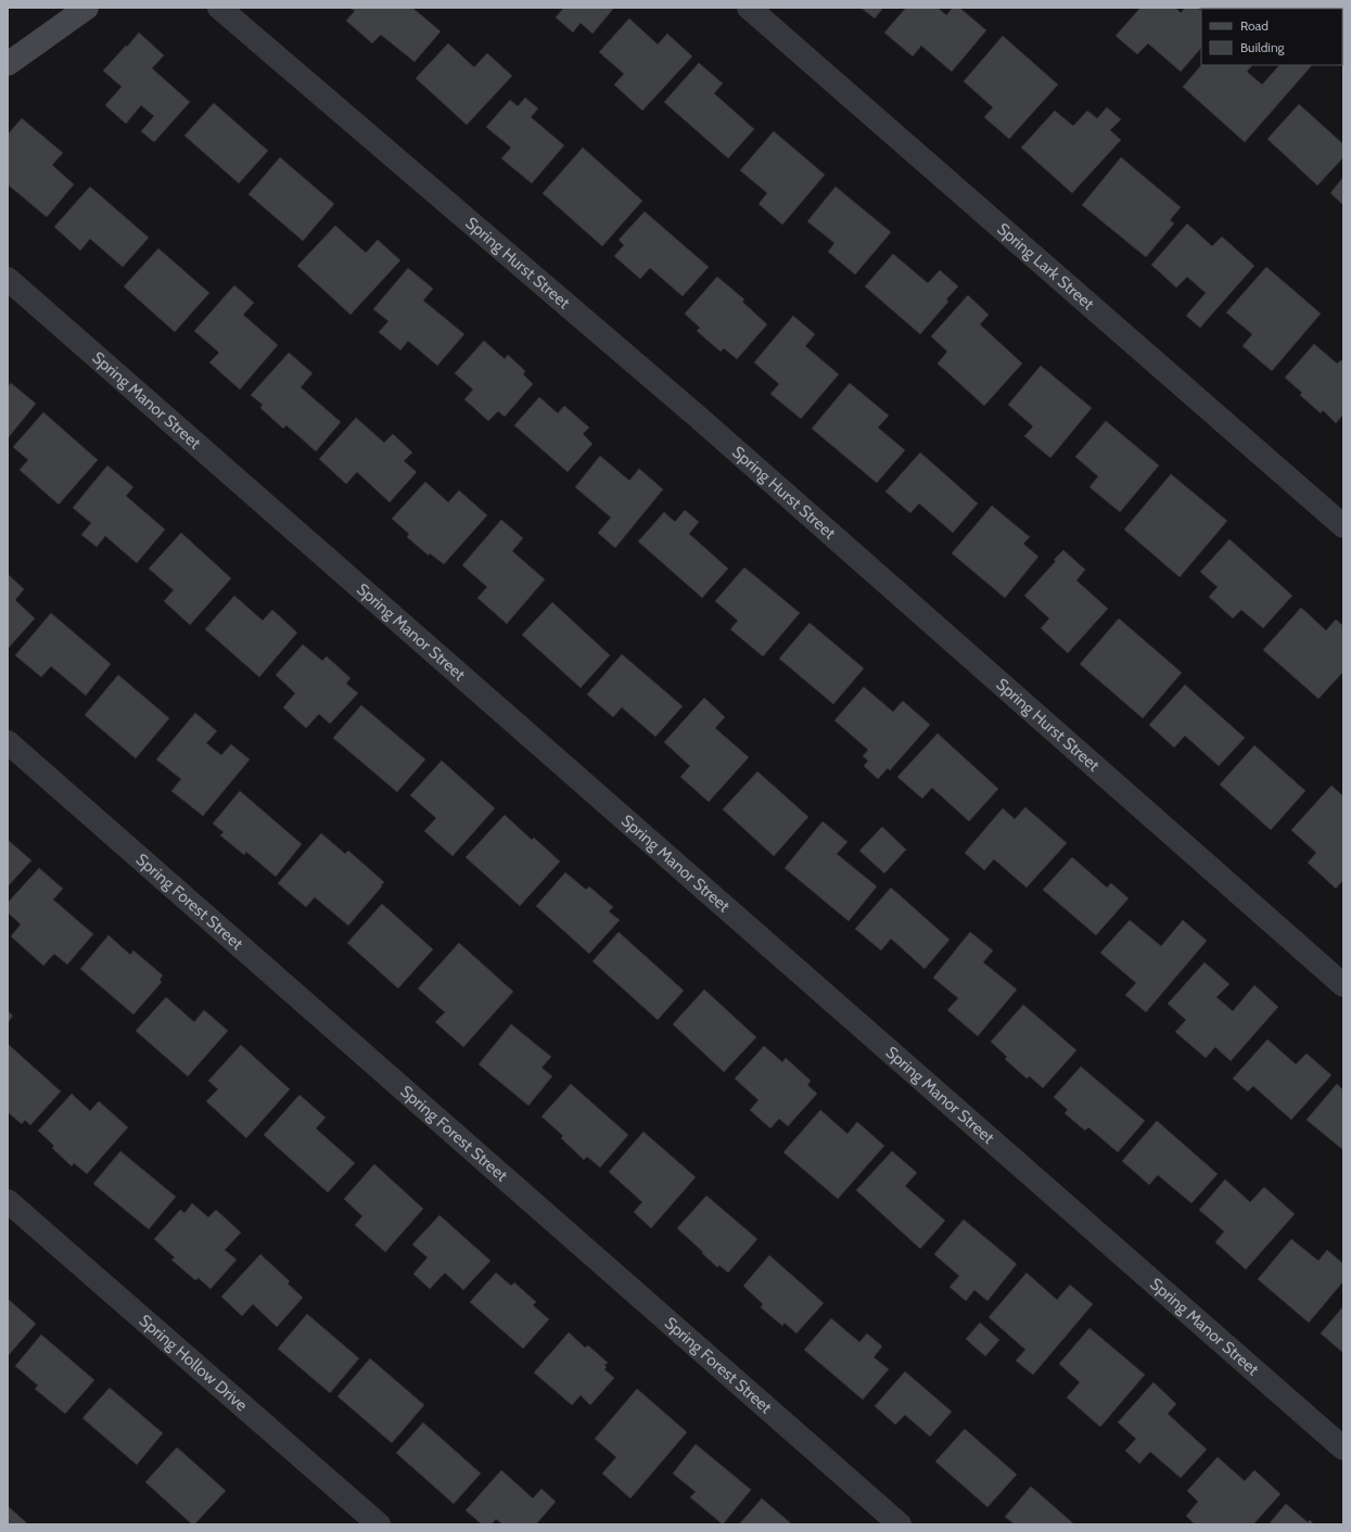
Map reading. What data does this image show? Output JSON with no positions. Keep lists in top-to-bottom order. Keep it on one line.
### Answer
{"streets":{"street":["Spring Hurst Street","Spring Lark Street","Spring Manor Street","Spring Forest Street","Spring Hollow Drive"]},"legend":["Road","Building"]}
